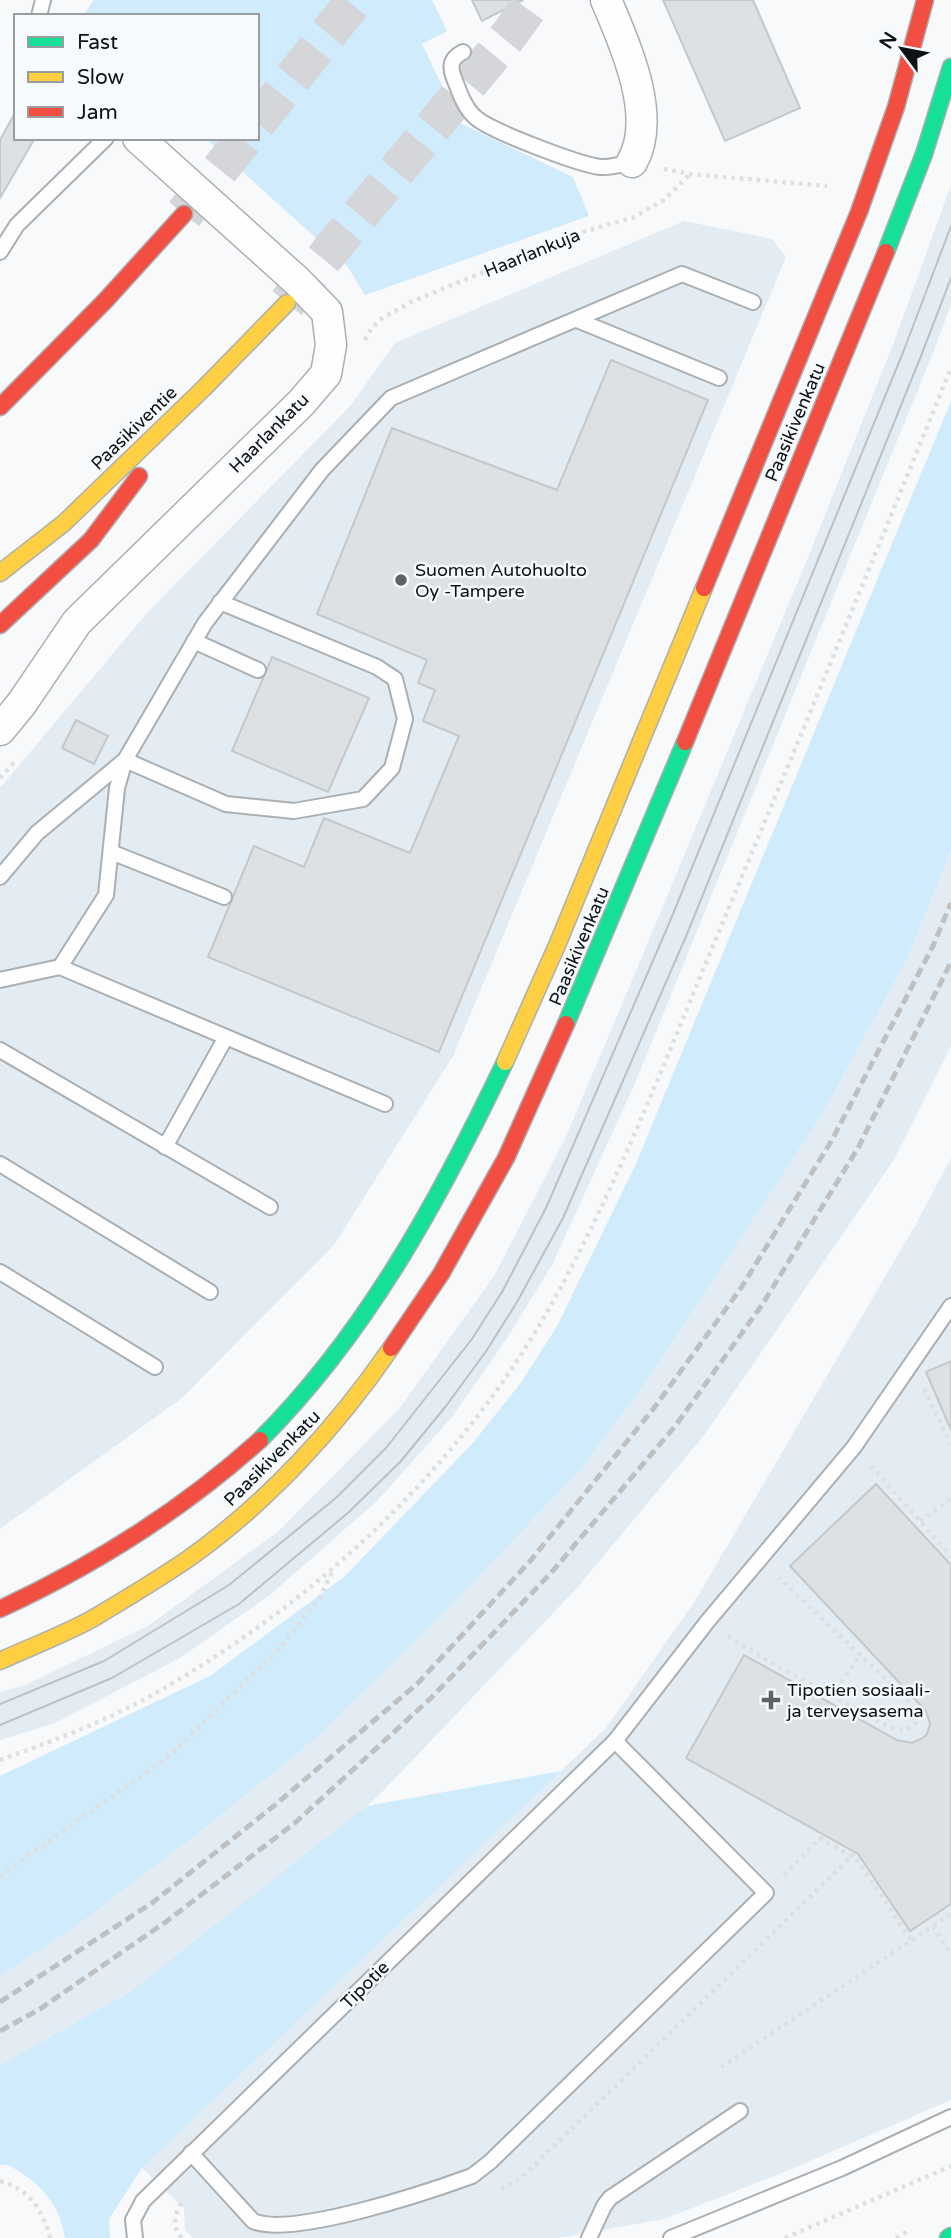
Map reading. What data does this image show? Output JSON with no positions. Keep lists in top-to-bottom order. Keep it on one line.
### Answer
{"streets":{"main road":["Paasikivenkatu","Paasikiventie"],"street":["Haarlankatu"],"lane":["Tipotie"],"path":["Haarlankuja"]},"places":{"other":["Suomen Autohuolto Oy -Tampere"],"health":["Tipotien sosiaali- ja terveysasema"]},"legend":["Fast","Slow","Jam"],"north":"top left"}
